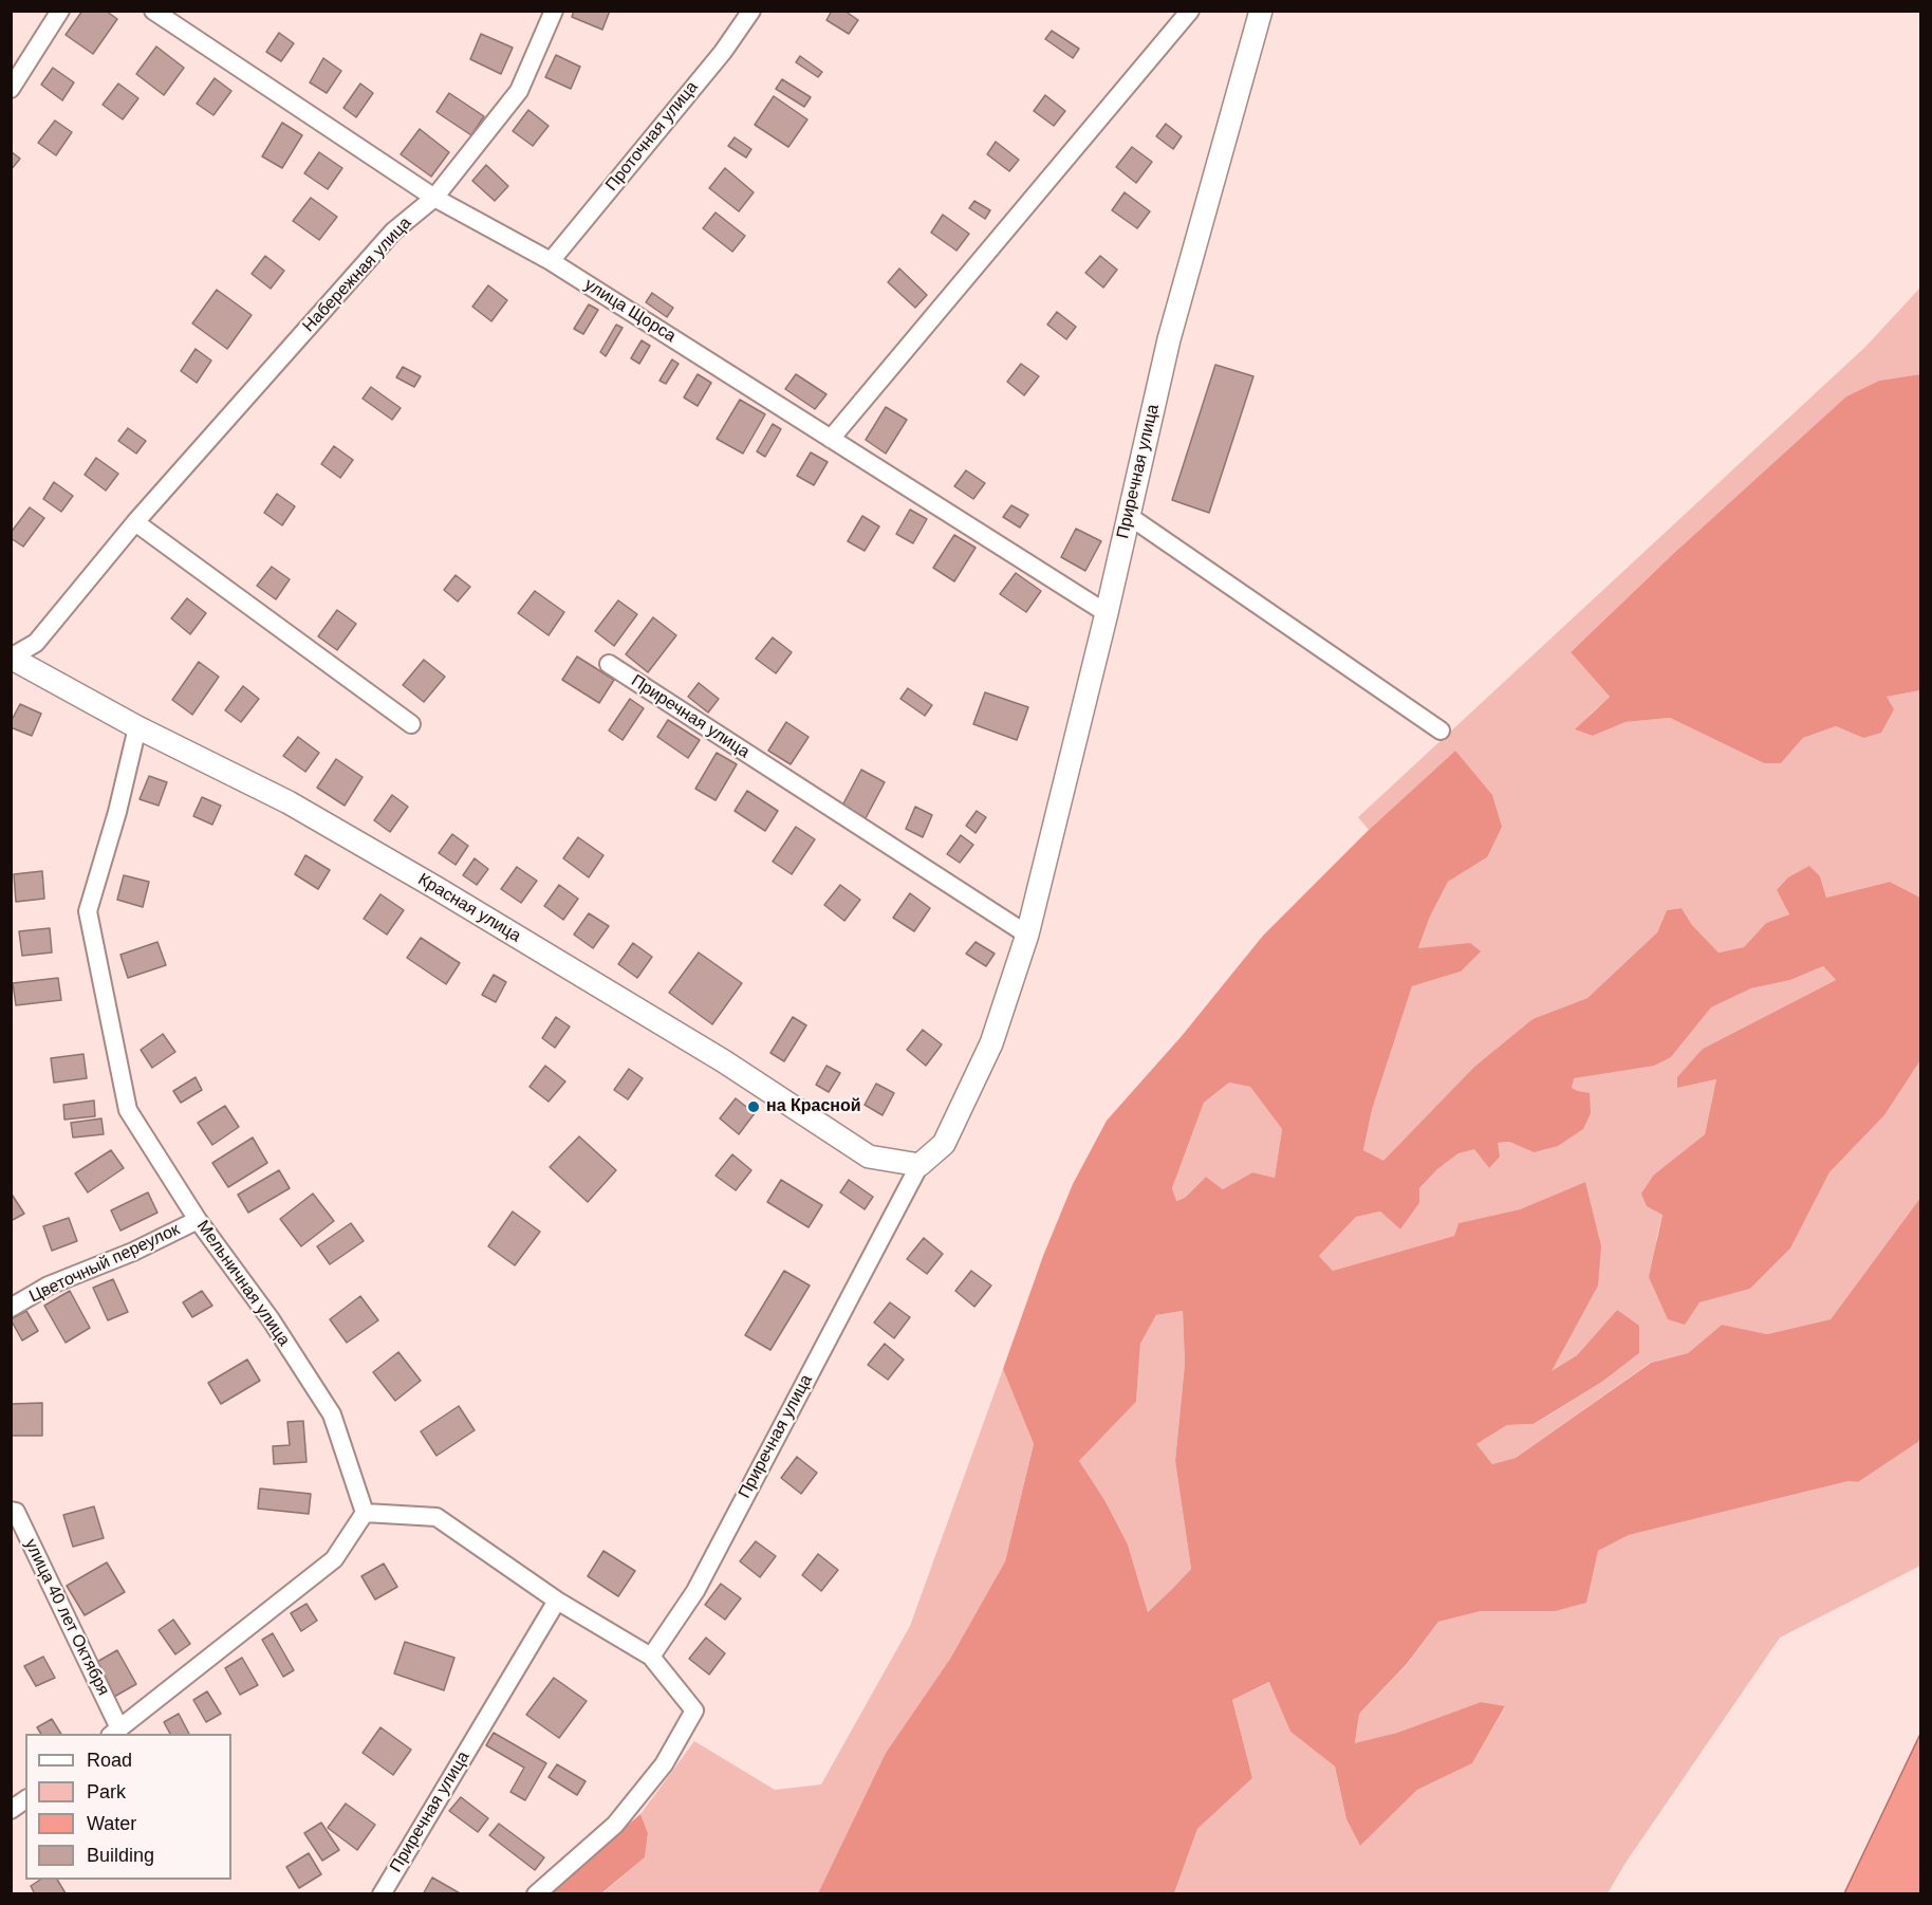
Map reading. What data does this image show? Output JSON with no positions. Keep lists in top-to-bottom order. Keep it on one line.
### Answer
{"streets":{"street":["Проточная улица","Набережная улица","улица Щорса","Приречная улица","Красная улица","Цветочный переулок","Мельничная улица","улица 40 лет Октября"]},"crossings":[["Проточная улица","улица Щорса"],["Набережная улица","улица Щорса"],["Набережная улица","Красная улица"],["улица Щорса","Приречная улица"],["Приречная улица","Красная улица"],["Красная улица","Мельничная улица"],["Цветочный переулок","Мельничная улица"]],"places":["на Красной"],"legend":["Road","Park","Water","Building"]}
